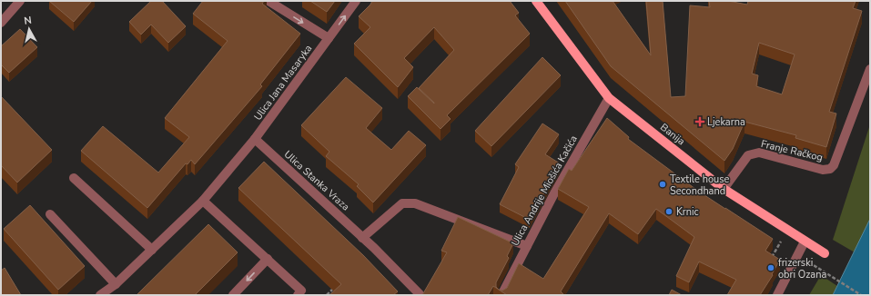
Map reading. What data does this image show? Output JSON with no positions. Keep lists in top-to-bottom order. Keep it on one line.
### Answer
{"streets":{"main road":["Banija"],"street":["Ulica Jana Masaryka","Franje Račkog","Ulica Stanka Vraza","Ulica Andrije Miošića Kačića"]},"crossings":[["Ulica Jana Masaryka","Ulica Stanka Vraza"],["Banija","Franje Račkog"],["Banija","Ulica Andrije Miošića Kačića"]],"places":{"health":["Ljekarna"],"other":["Textile house Secondhand","Krnic","frizerski obri Ozana"]},"north":"top"}
